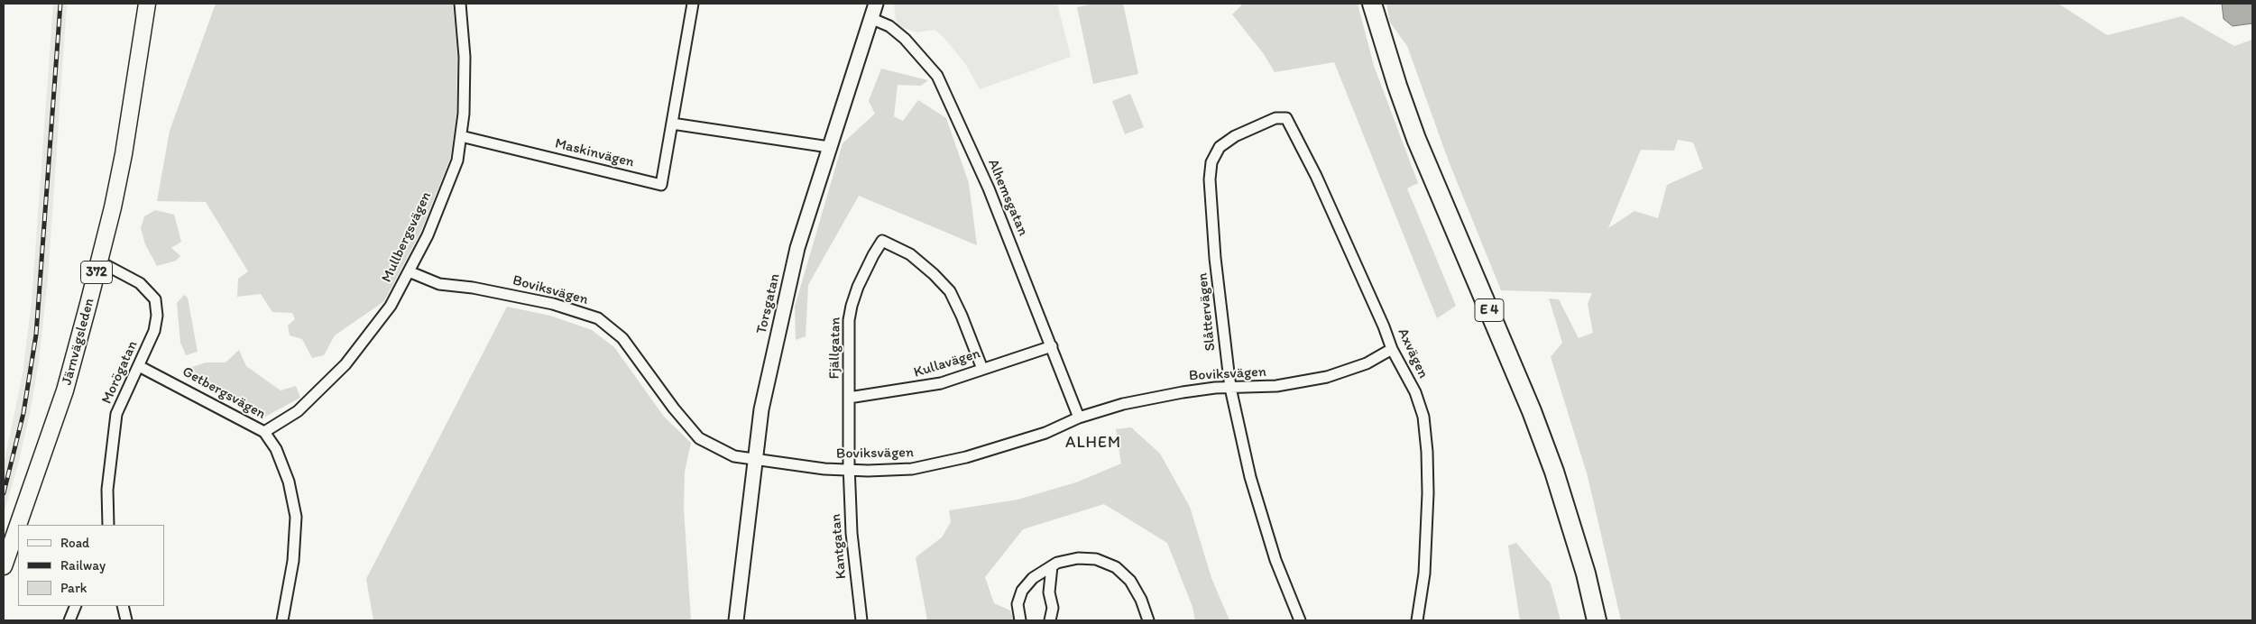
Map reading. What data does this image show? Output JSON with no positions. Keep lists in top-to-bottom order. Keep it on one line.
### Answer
{"streets":{"highway":["E 4"],"main road":["372","Torsgatan","Järnvägsleden"],"street":["Maskinvägen","Alhemsgatan","Mullbergsvägen","Boviksvägen","Slåttervägen","Fjällgatan","Axvägen","Kullavägen","Morögatan","Getbergsvägen","Kantgatan"]},"crossings":[["Maskinvägen","Mullbergsvägen"],["Alhemsgatan","Boviksvägen"],["Alhemsgatan","Torsgatan"],["Alhemsgatan","Kullavägen"],["Mullbergsvägen","Boviksvägen"],["Mullbergsvägen","Getbergsvägen"],["Boviksvägen","Torsgatan"],["Boviksvägen","Slåttervägen"],["Boviksvägen","Fjällgatan"],["Boviksvägen","Axvägen"],["Boviksvägen","Kantgatan"],["Slåttervägen","Axvägen"],["Järnvägsleden","Morögatan"],["Fjällgatan","Kullavägen"],["Fjällgatan","Kantgatan"],["Morögatan","Getbergsvägen"]],"districts":["ALHEM"],"legend":["Road","Railway","Park"]}
